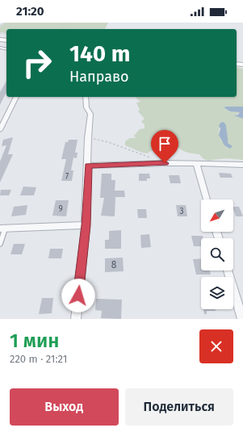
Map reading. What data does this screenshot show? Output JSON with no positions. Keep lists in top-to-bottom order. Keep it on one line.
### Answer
{"house_numbers":["7","9","3","8"],"north":"bottom left","page":{"status":"21:20","turn":["140 m","Направо"],"heading":["1 мин","220 m · 21:21"],"buttons":["Выход","Поделиться"]}}
